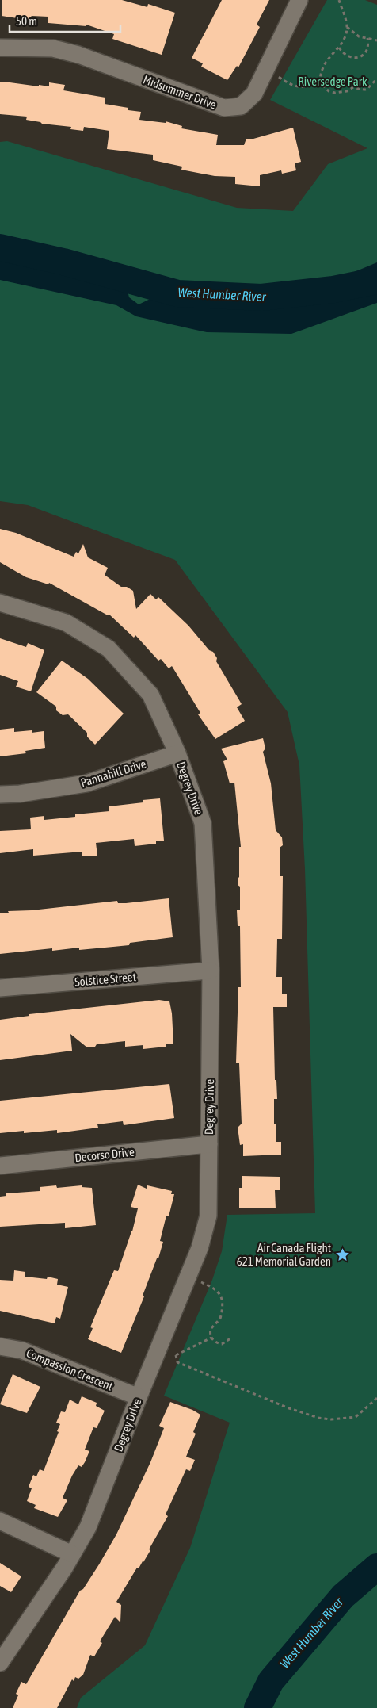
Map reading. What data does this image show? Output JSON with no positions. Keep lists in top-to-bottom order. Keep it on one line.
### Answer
{"streets":{"street":["Midsummer Drive","Pannahill Drive","Degrey Drive","Solstice Street","Decorso Drive","Compassion Crescent"]},"crossings":[["Pannahill Drive","Degrey Drive"],["Degrey Drive","Solstice Street"],["Degrey Drive","Decorso Drive"],["Degrey Drive","Compassion Crescent"]],"water":["West Humber River"],"parks":["Riversedge Park"],"places":{"place":["Air Canada Flight 621 Memorial Garden"]},"scale_bar":"50 m"}
